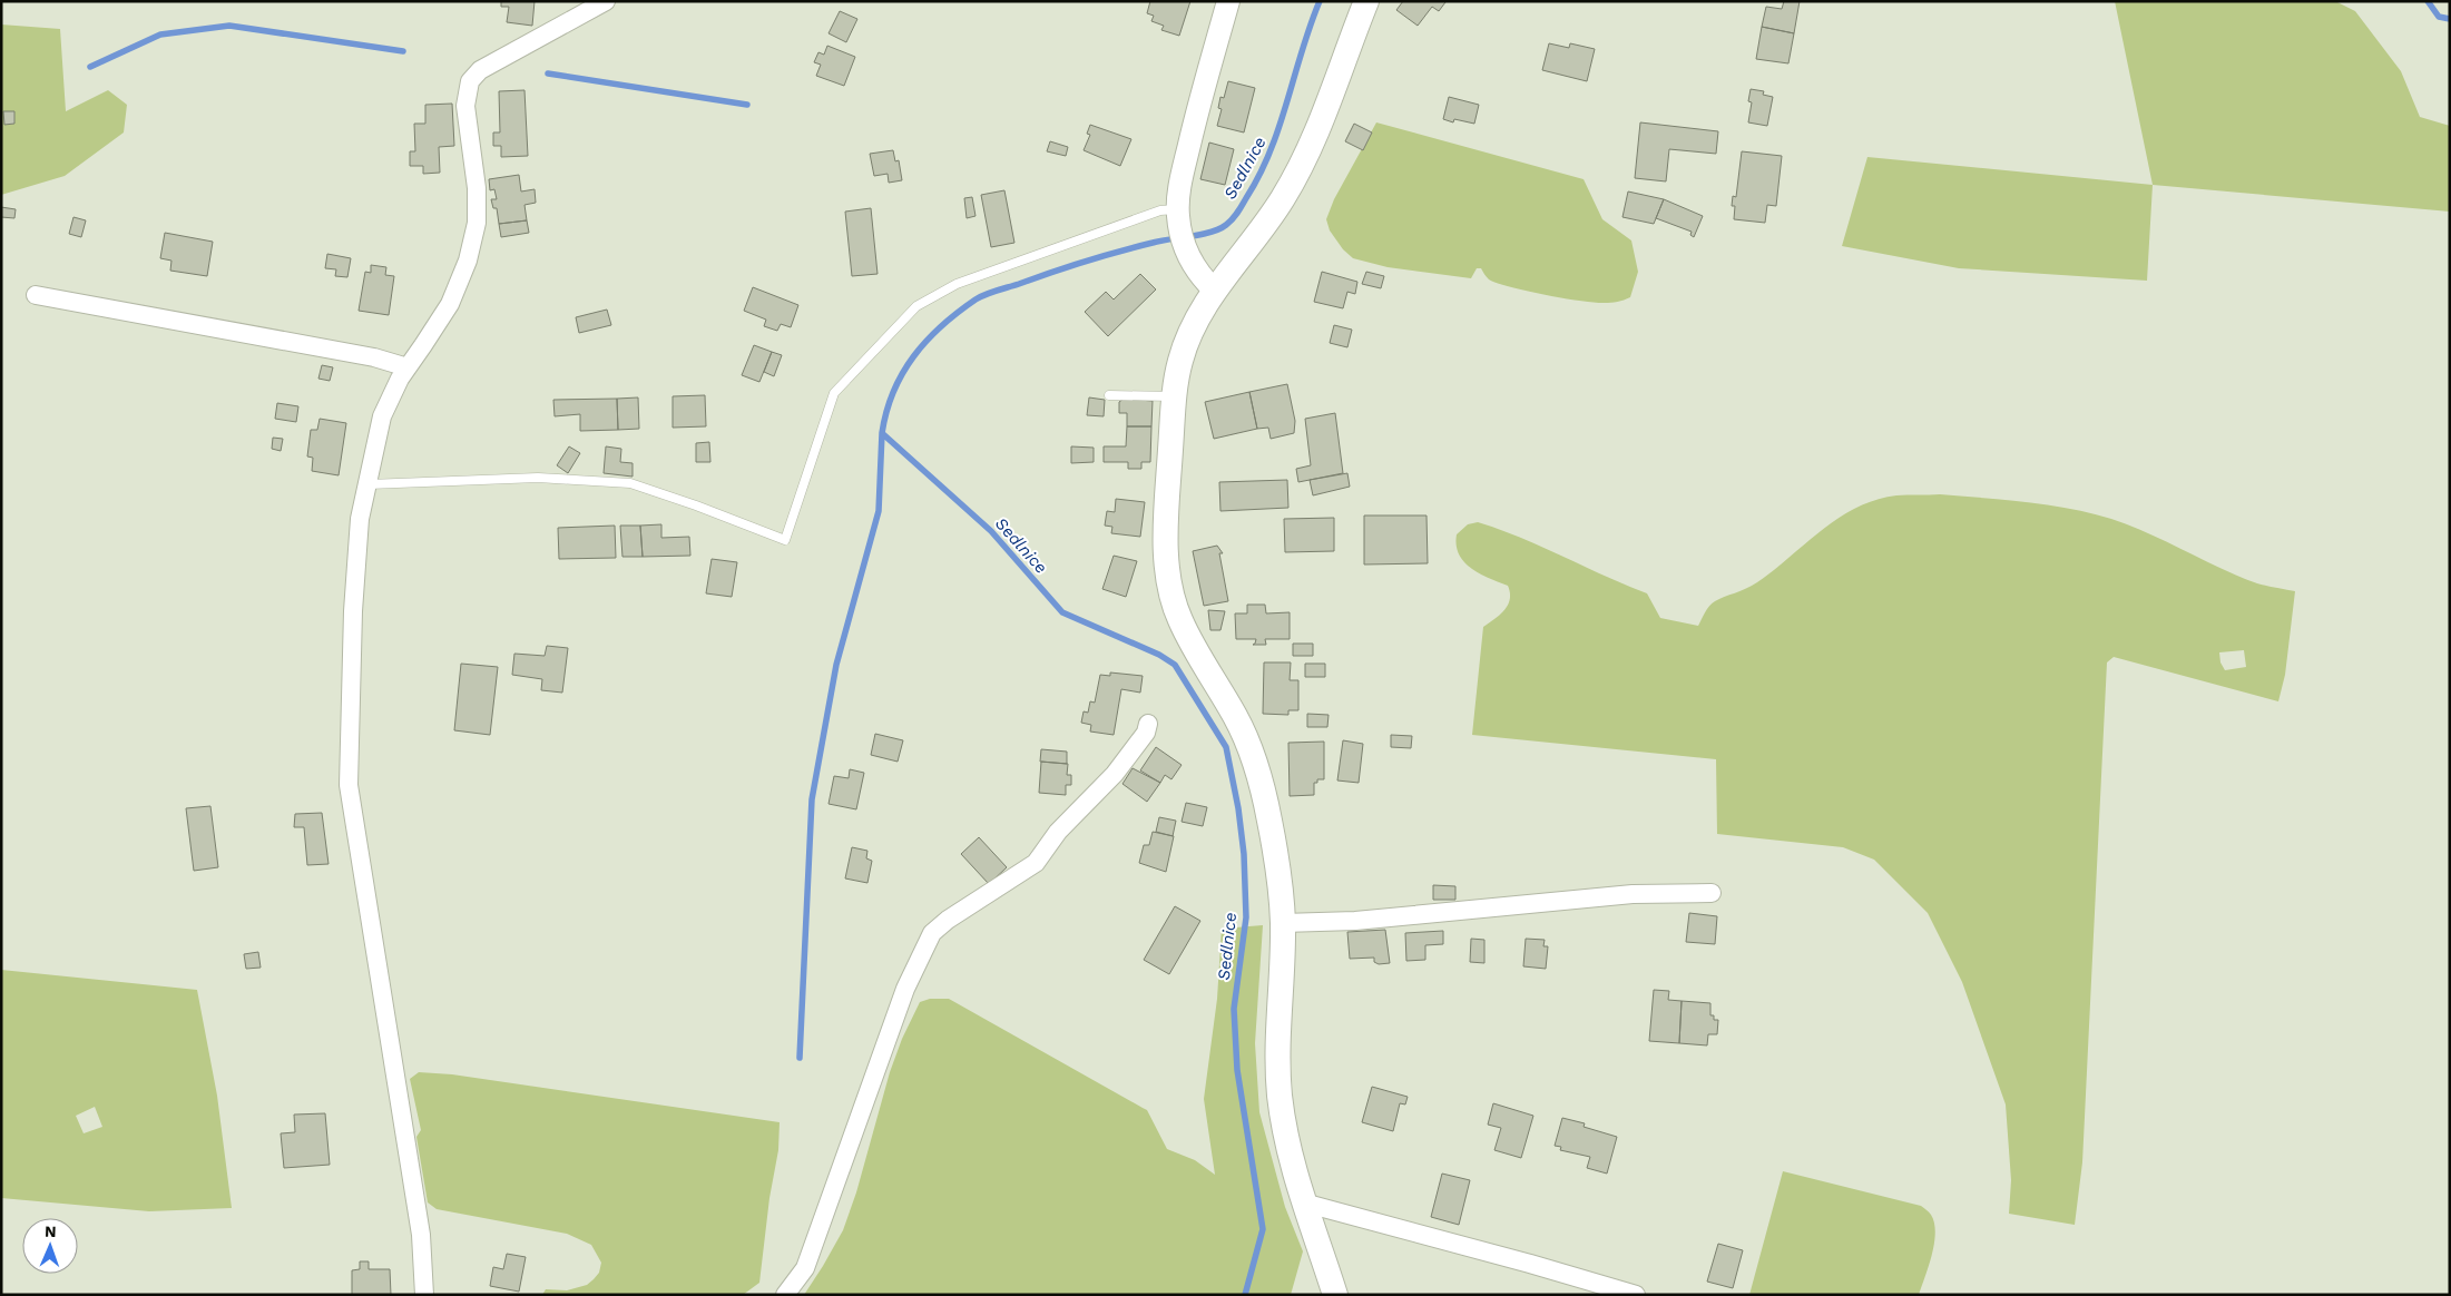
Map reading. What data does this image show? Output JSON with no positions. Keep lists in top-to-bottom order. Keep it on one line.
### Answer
{"water":["Sedlnice"],"north":"top"}
